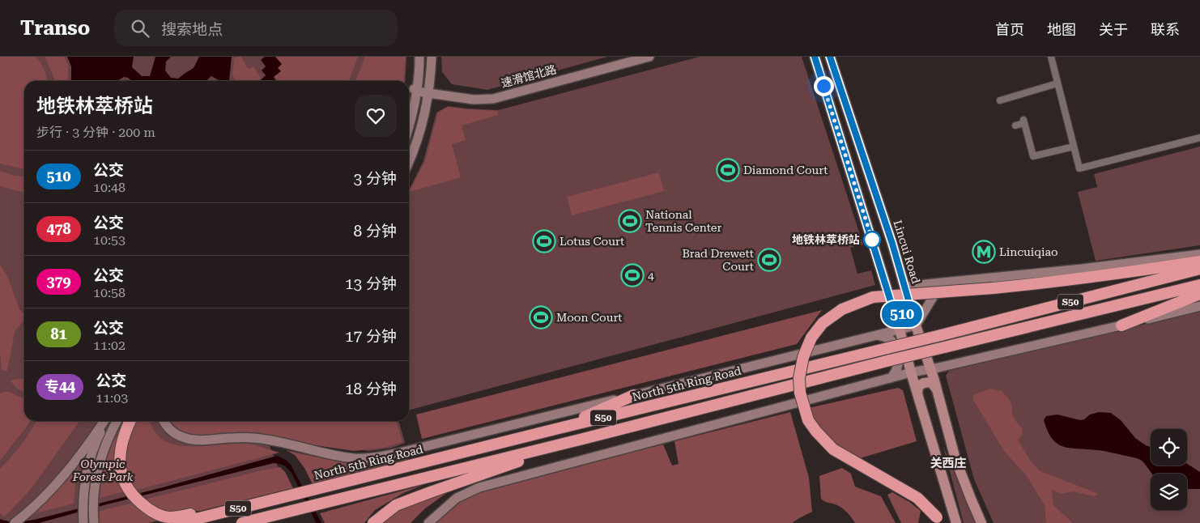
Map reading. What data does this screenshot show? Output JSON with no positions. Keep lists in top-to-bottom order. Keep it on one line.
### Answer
{"streets":{"highway":["S50","North 5th Ring Road"],"main road":["Lincui Road"],"street":["速滑馆北路"]},"districts":["关西庄"],"parks":["Olympic Forest Park"],"places":{"sports":["Diamond Court","National Tennis Center","Lotus Court","Brad Drewett Court","4","Moon Court"],"other":["地铁林萃桥站"],"metro station":["Lincuiqiao"]},"lines":["bus line 510"],"page":{"header":"Transo","search":"搜索地点","nav":["首页","地图","关于","联系"],"on_map":"510","heading":["地铁林萃桥站","步行 · 3 分钟 · 200 m"],"list":[{"mark":"510","name":"公交","note":"10:48","value":"3 分钟"},{"mark":"478","name":"公交","note":"10:53","value":"8 分钟"},{"mark":"379","name":"公交","note":"10:58","value":"13 分钟"},{"mark":"81","name":"公交","note":"11:02","value":"17 分钟"},{"mark":"专44","name":"公交","note":"11:03","value":"18 分钟"}]}}
